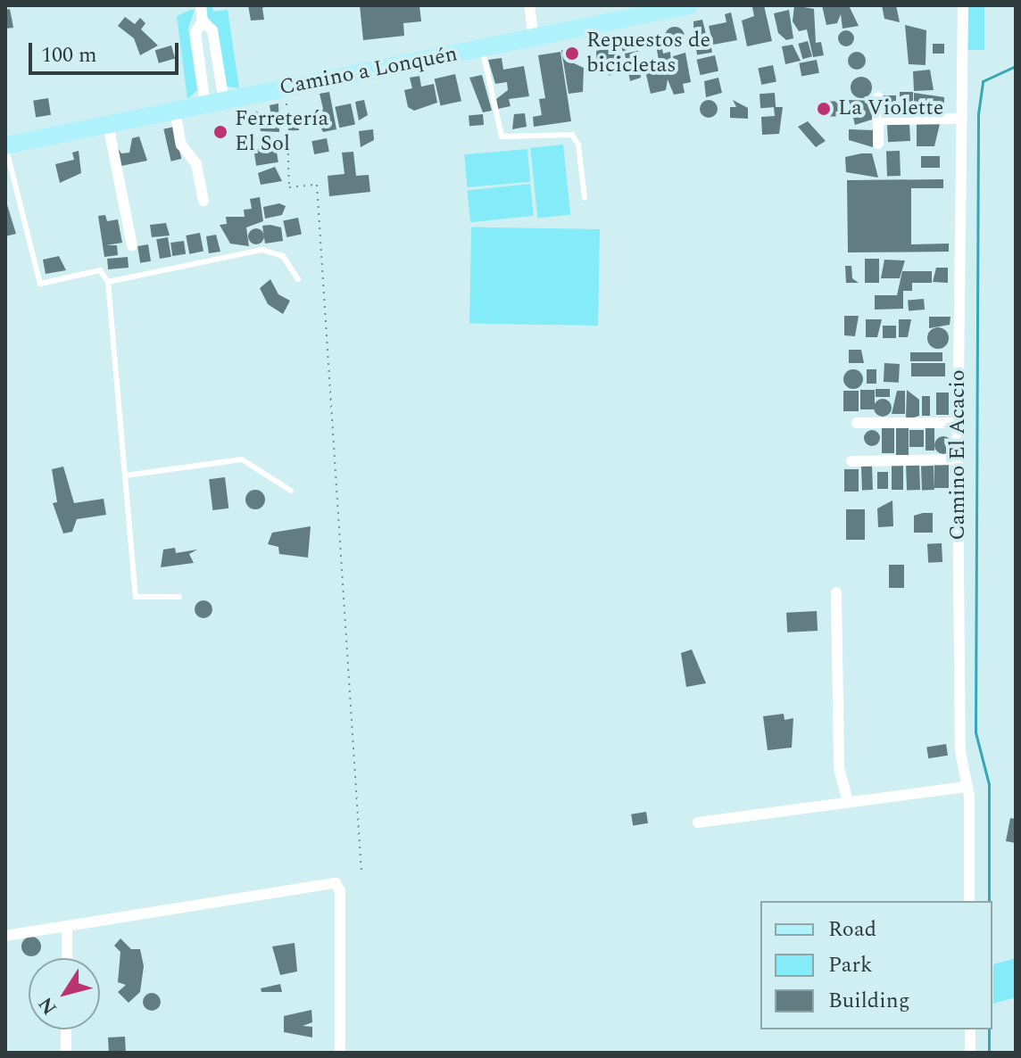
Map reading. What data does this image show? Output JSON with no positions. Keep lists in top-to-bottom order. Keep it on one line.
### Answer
{"streets":{"main road":["Camino a Lonquén"],"street":["Camino El Acacio"]},"places":["Repuestos de bicicletas","La Violette","Ferretería El Sol"],"legend":["Road","Park","Building"],"scale_bar":"100 m","north":"bottom left"}
